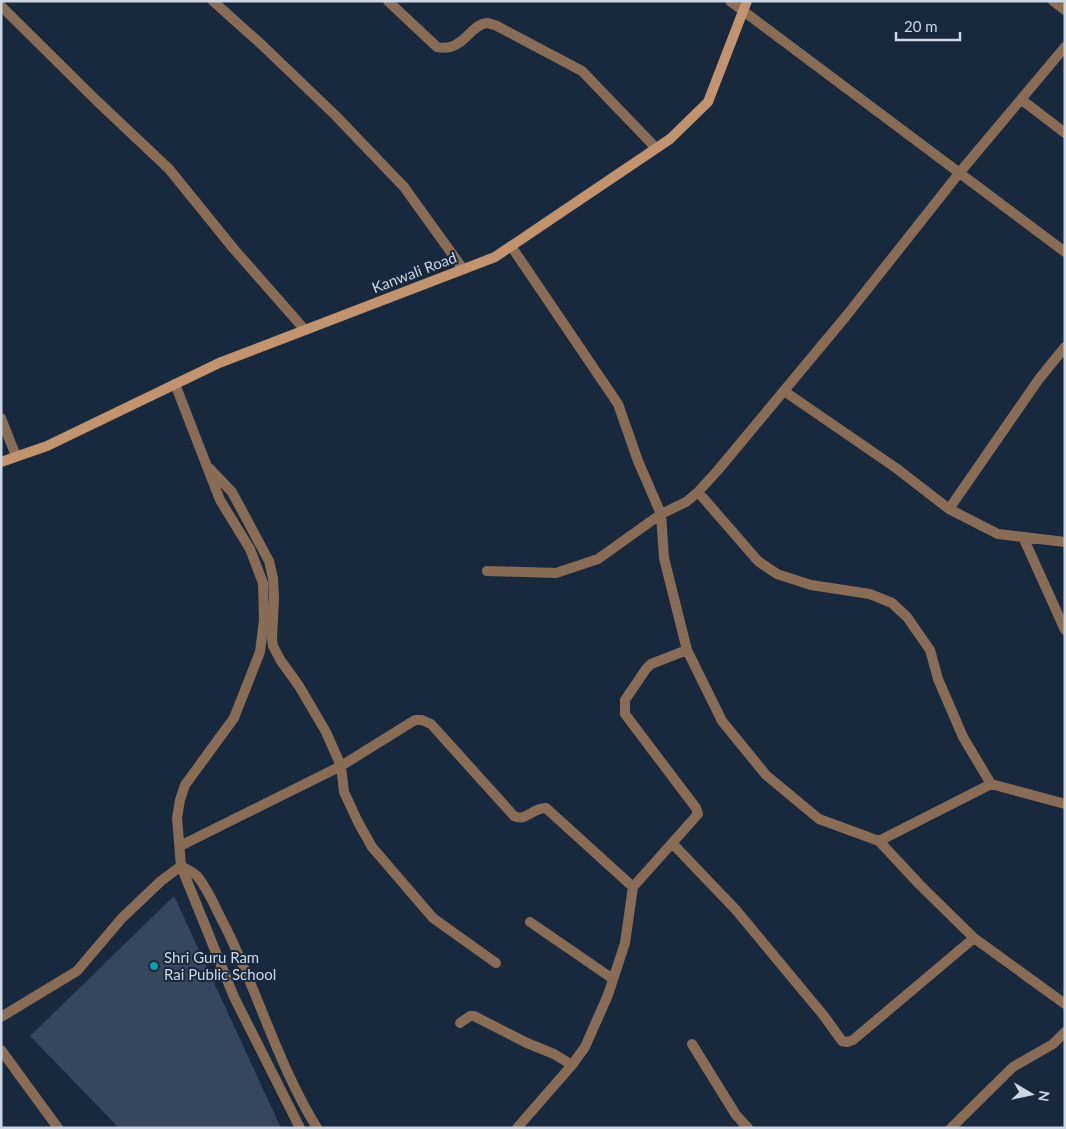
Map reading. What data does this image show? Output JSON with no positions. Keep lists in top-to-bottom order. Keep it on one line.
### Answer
{"streets":{"street":["Kanwali Road"]},"places":["Shri Guru Ram Rai Public School"],"scale_bar":"20 m","north":"right"}
